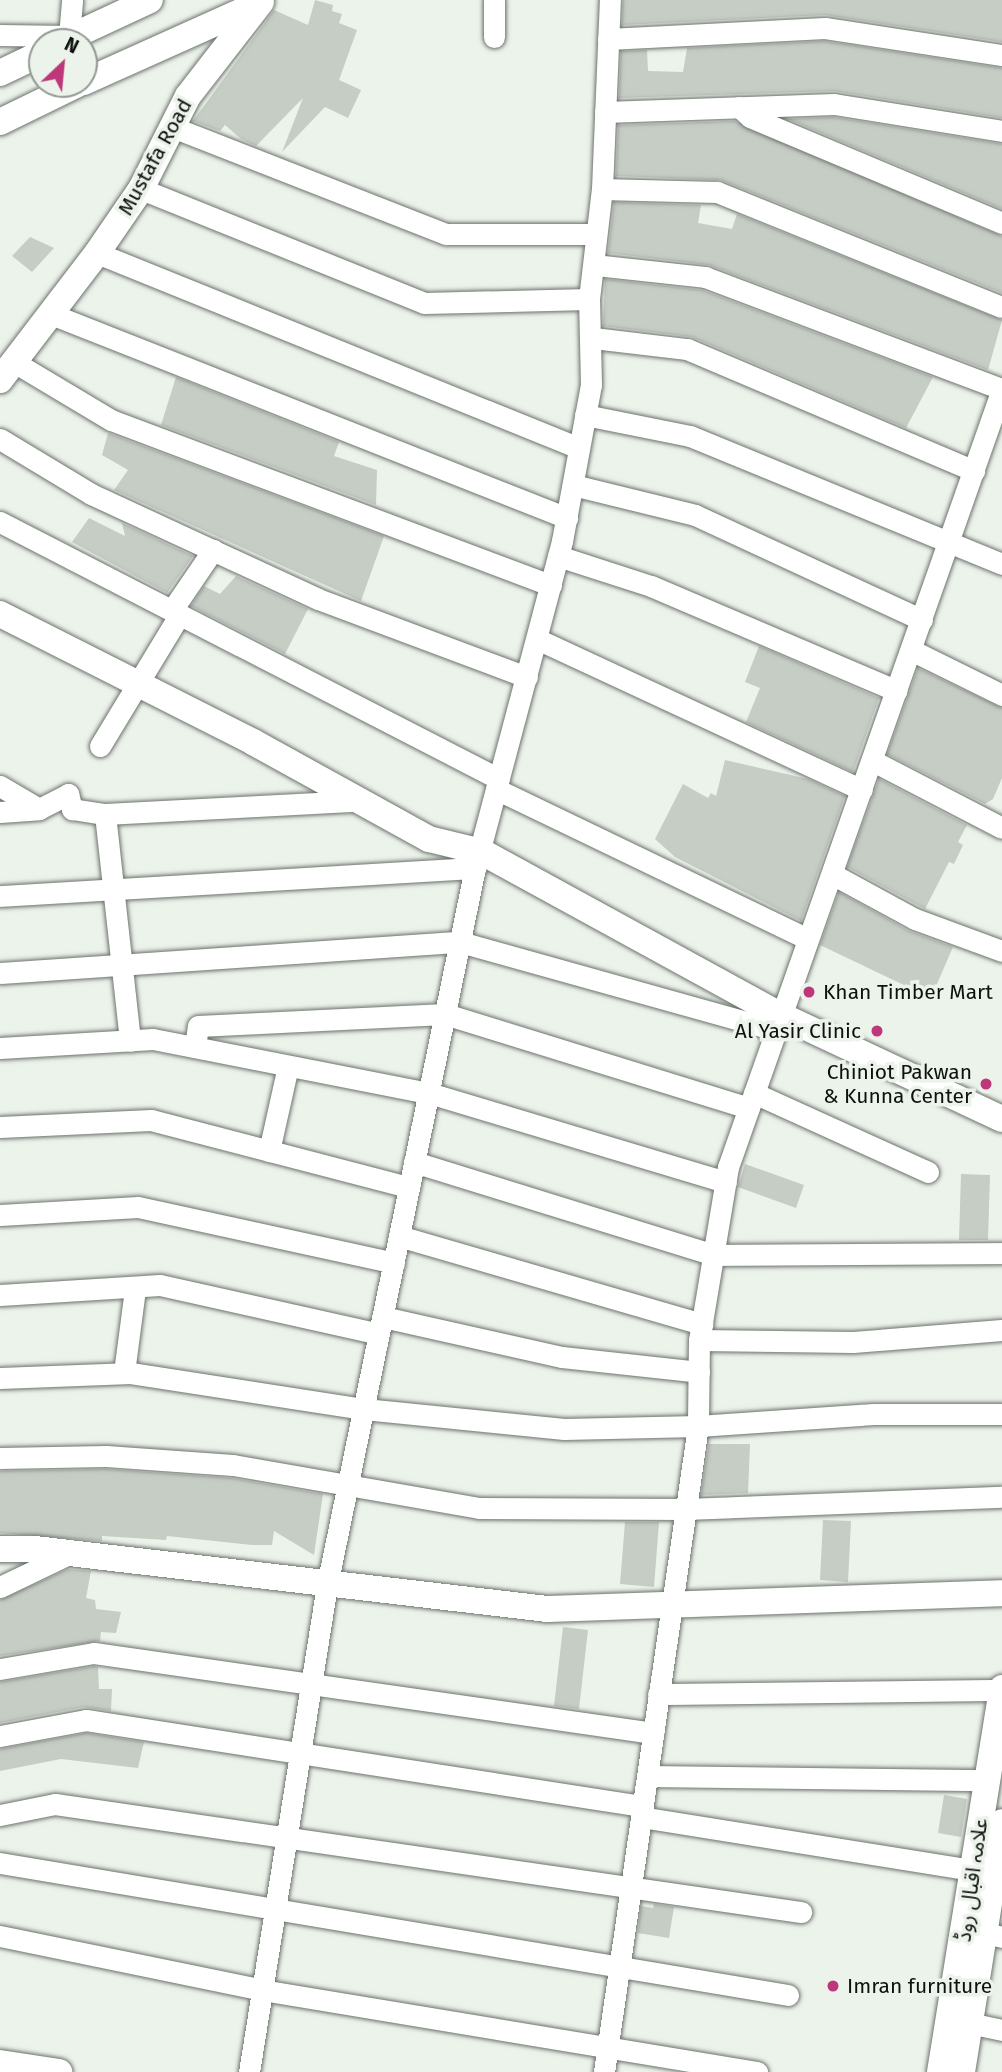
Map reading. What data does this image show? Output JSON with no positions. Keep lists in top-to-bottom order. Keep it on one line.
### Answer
{"streets":{"street":["Mustafa Road","علامہ اقبال روڈ"]},"places":["Khan Timber Mart","Al Yasir Clinic","Chiniot Pakwan & Kunna Center","Imran furniture"],"north":"top right"}
